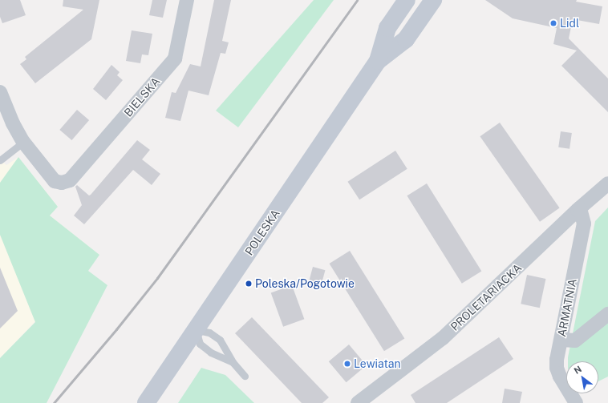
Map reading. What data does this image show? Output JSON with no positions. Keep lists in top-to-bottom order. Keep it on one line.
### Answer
{"streets":{"main road":["POLESKA"],"street":["BIELSKA","PROLETARIACKA","ARMATNIA"]},"crossings":[["PROLETARIACKA","ARMATNIA"]],"places":["Lidl","Poleska/Pogotowie","Lewiatan"],"north":"top left"}
